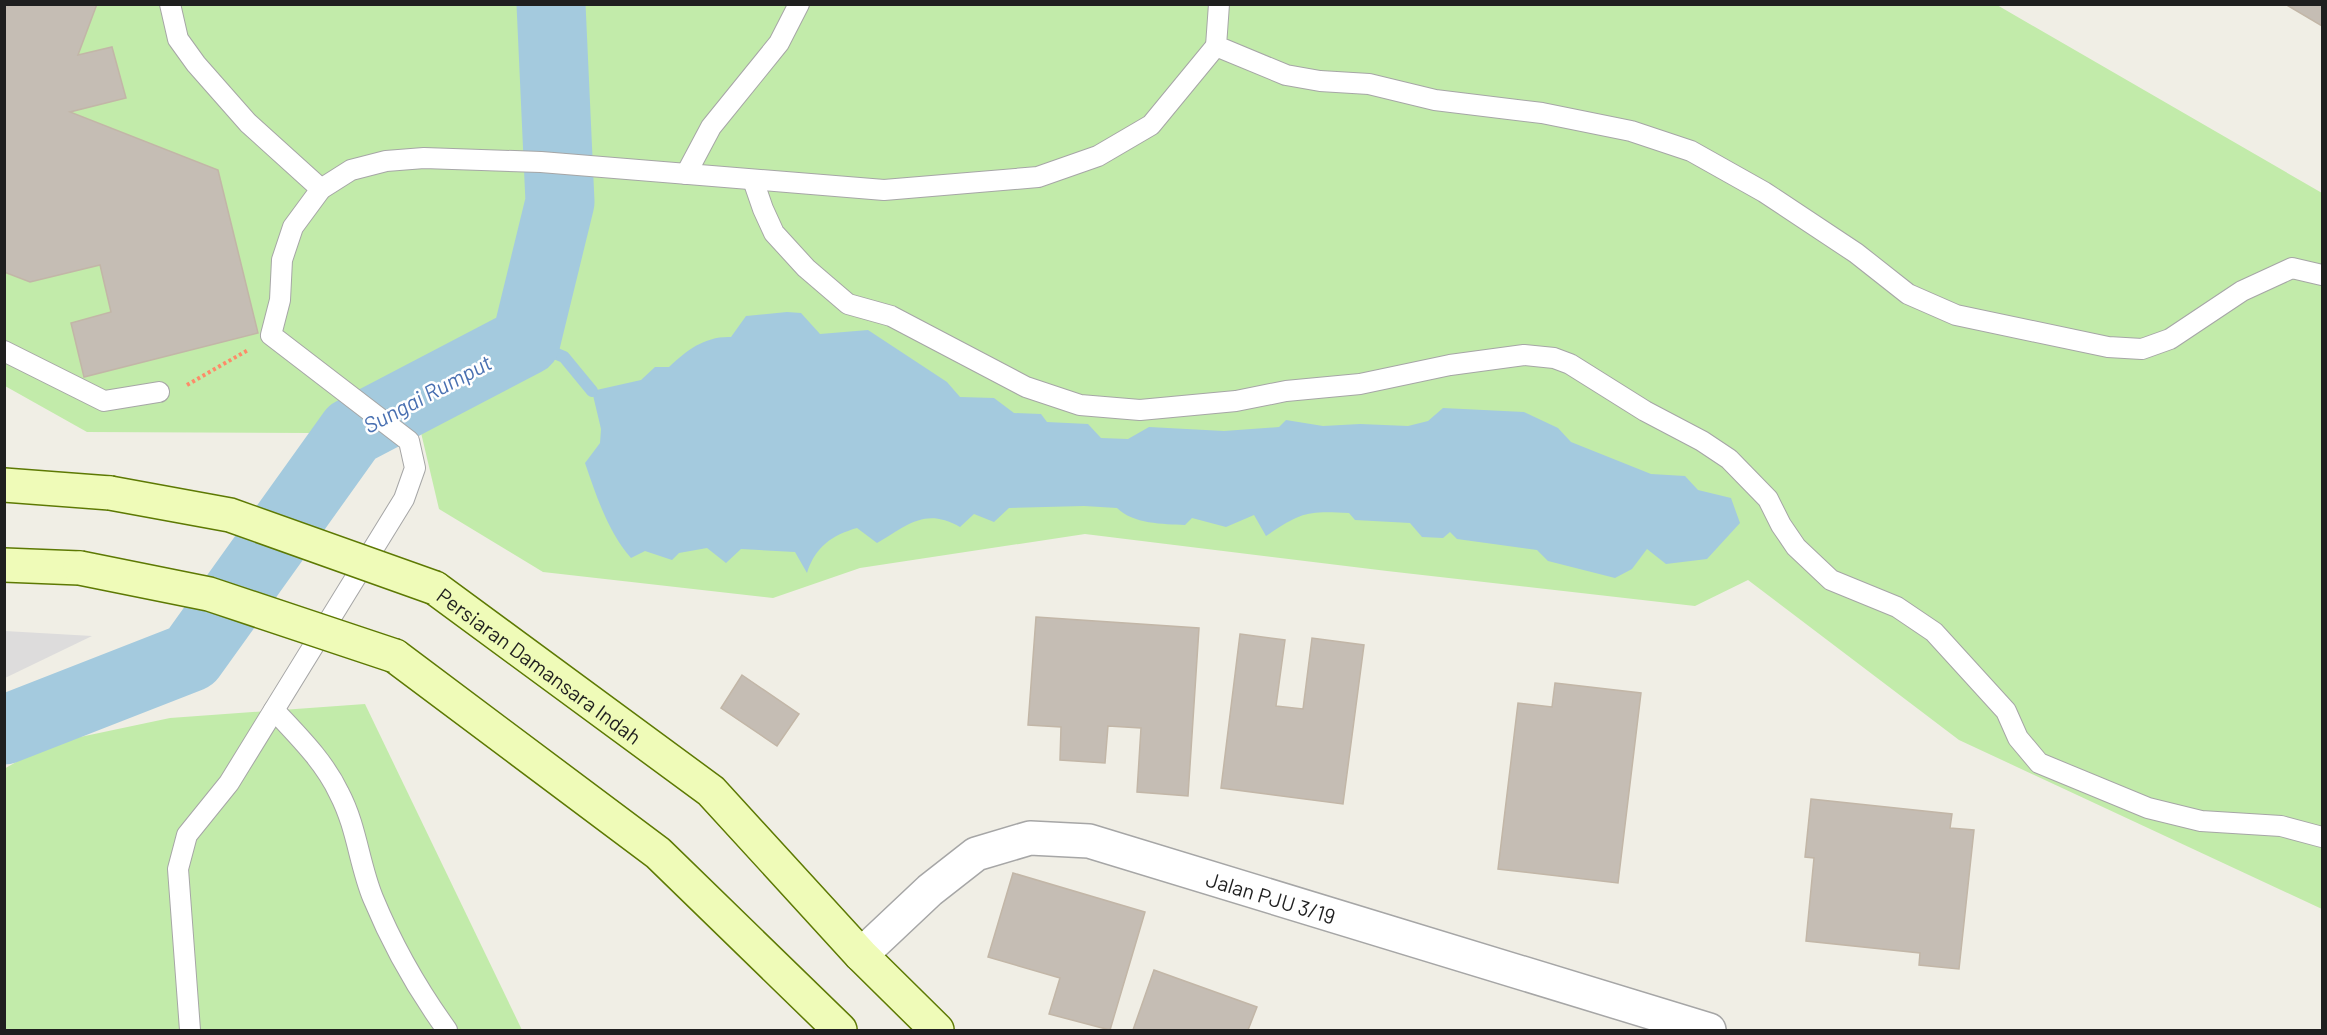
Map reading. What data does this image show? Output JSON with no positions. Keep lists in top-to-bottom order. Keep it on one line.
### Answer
{"streets":{"main road":["Persiaran Damansara Indah"],"street":["Jalan PJU 3/19"]},"crossings":[["Persiaran Damansara Indah","Jalan PJU 3/19"]],"water":["Sungai Rumput"]}
